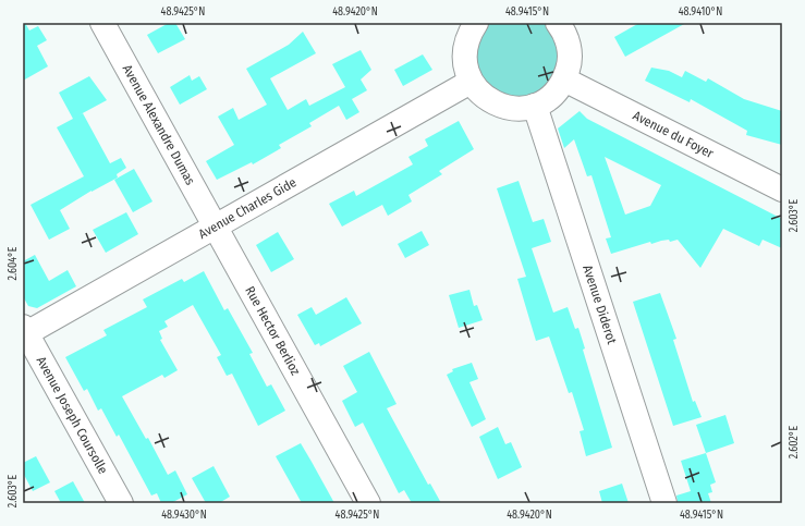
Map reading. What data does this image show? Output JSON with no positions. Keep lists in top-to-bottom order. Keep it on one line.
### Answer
{"streets":{"street":["Avenue Alexandre Dumas","Avenue du Foyer","Avenue Charles Gide","Avenue Diderot","Rue Hector Berlioz","Avenue Joseph Coursolle"]},"crossings":[["Avenue Alexandre Dumas","Avenue Charles Gide"],["Avenue Alexandre Dumas","Rue Hector Berlioz"],["Avenue Charles Gide","Rue Hector Berlioz"],["Avenue Charles Gide","Avenue Joseph Coursolle"]],"coordinates":["48.9425°N","48.9420°N","48.9415°N","48.9410°N","2.603°E","2.604°E","2.602°E","48.9430°N"]}
